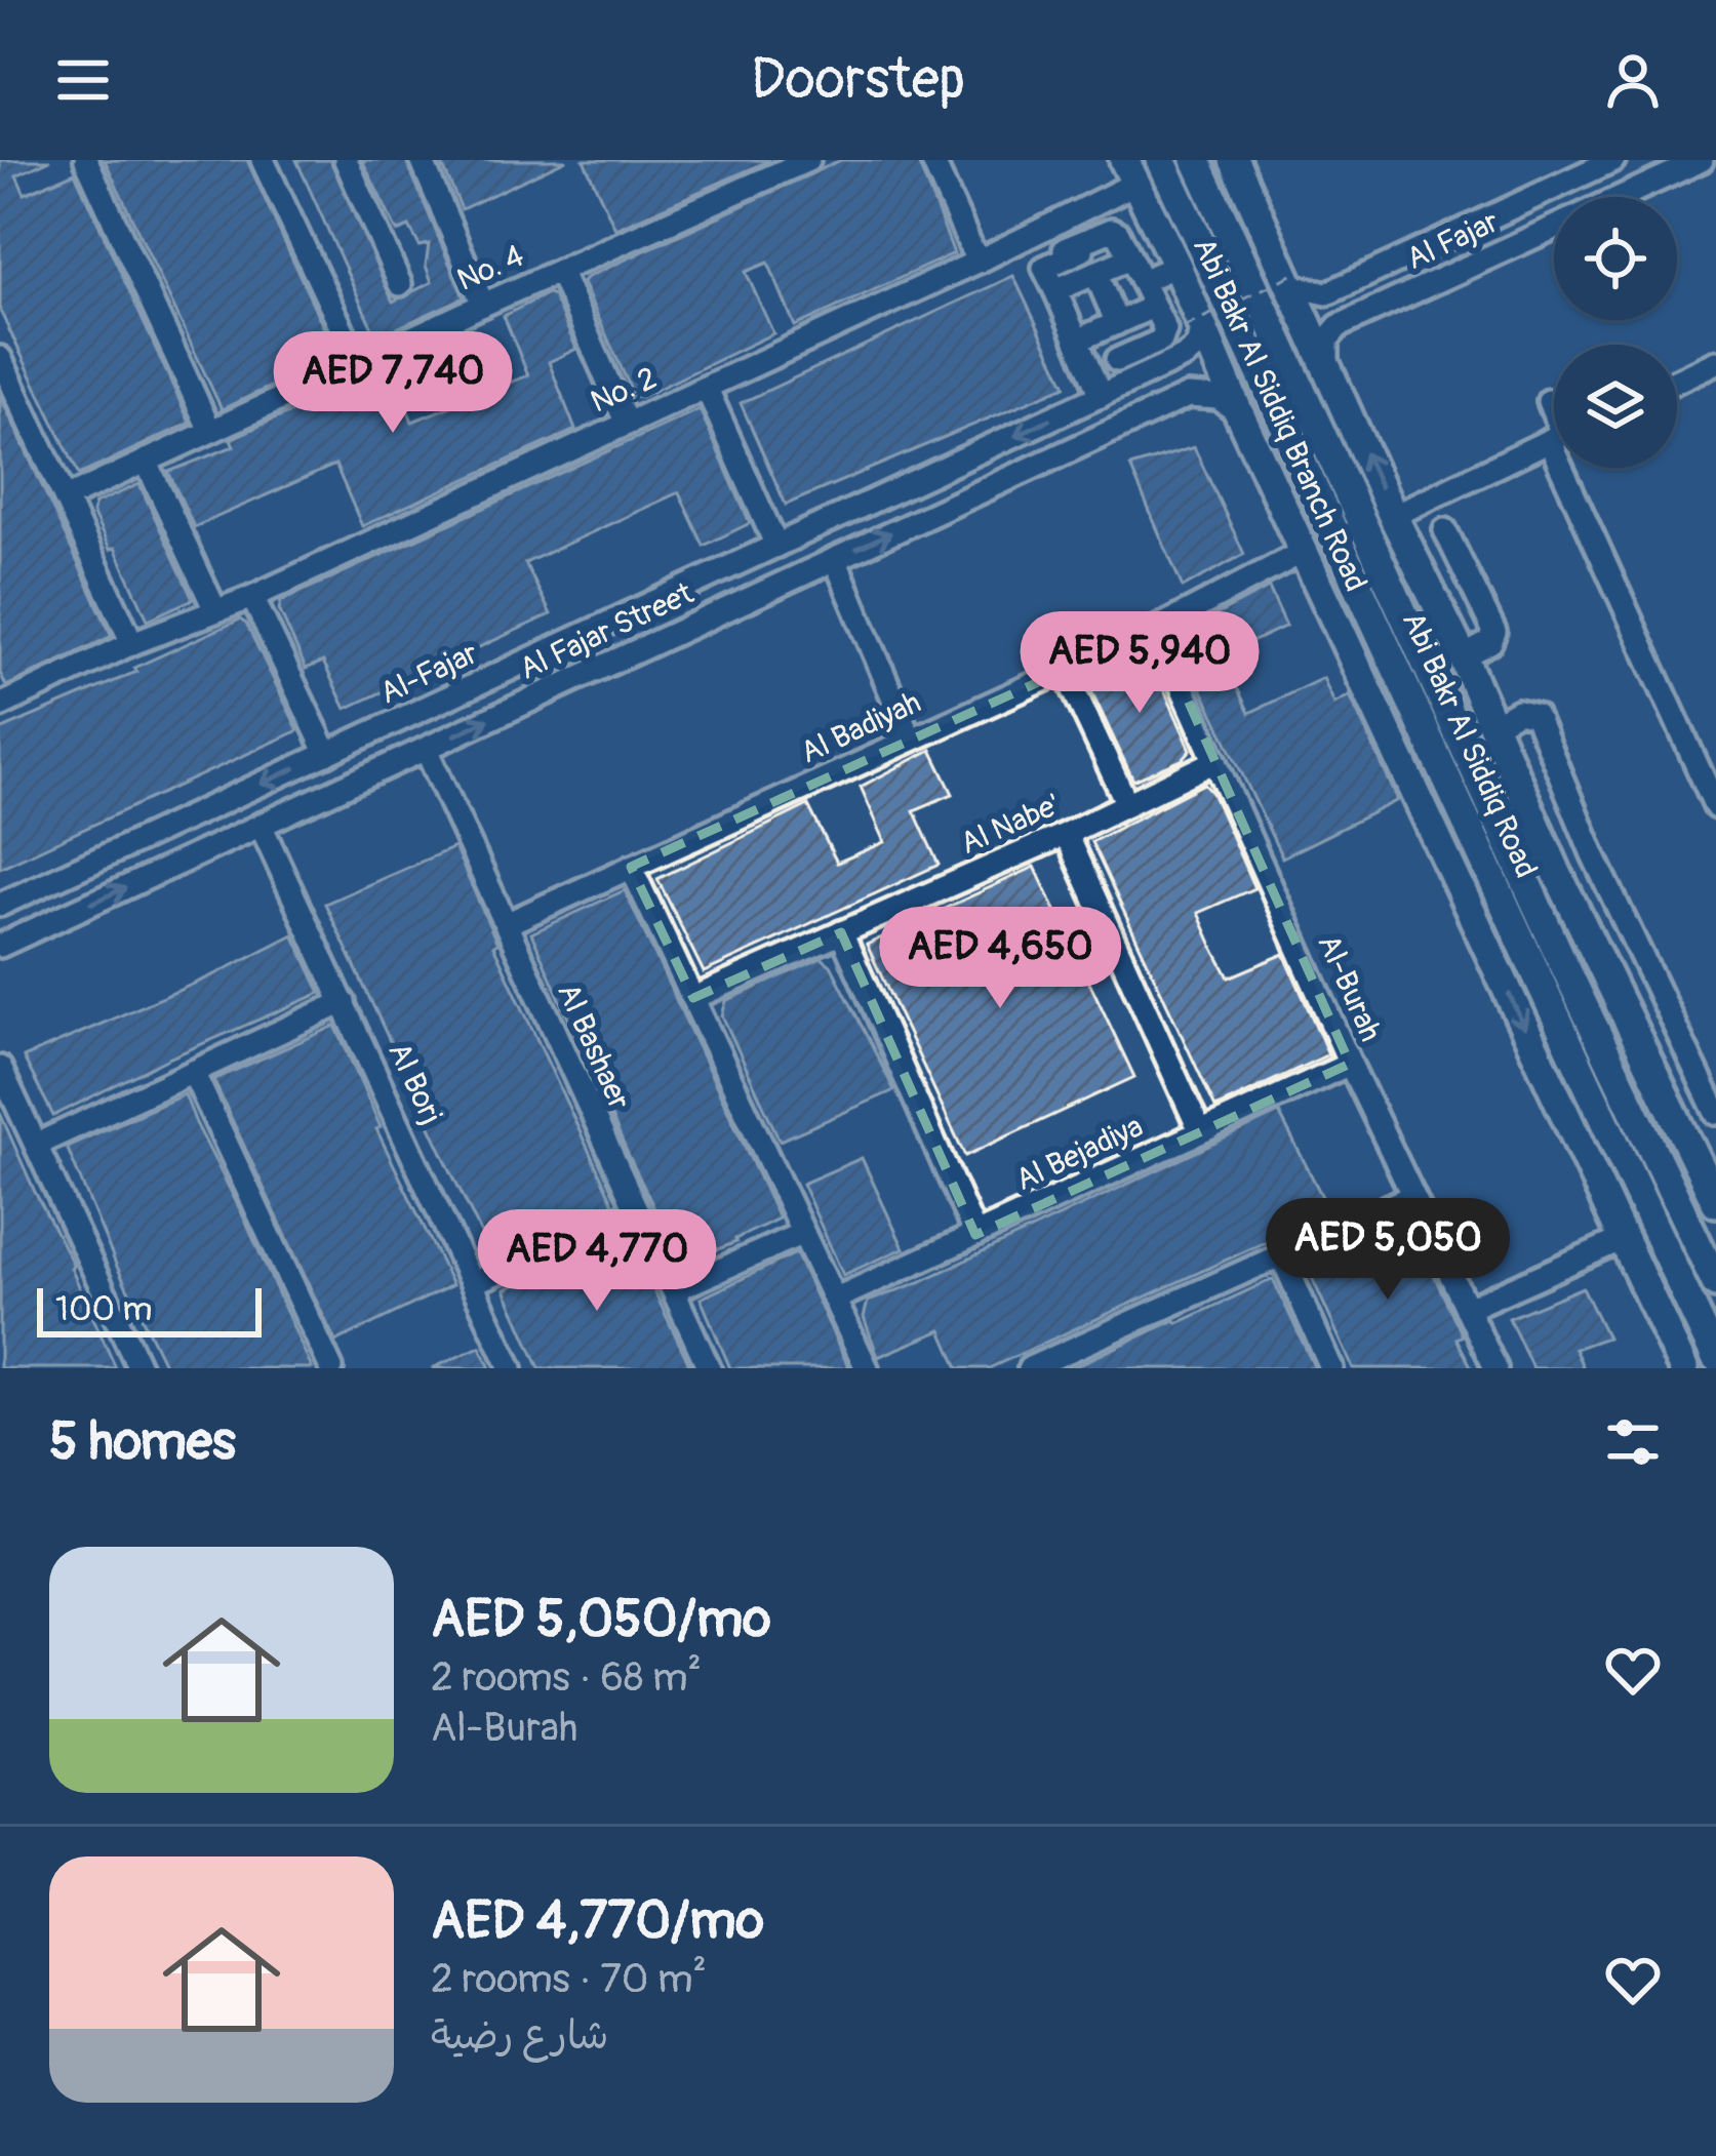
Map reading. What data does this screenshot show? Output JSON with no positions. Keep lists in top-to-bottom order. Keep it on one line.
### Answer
{"streets":{"main road":["Abi Bakr Al Siddiq Branch Road","Abi Bakr Al Siddiq Road"],"street":["Al Fajar","No. 4","No. 2","Al Fajar Street","Al-Fajar","Al Badiyah","Al Nabe'","Al-Burah","Al Bashaer","Al Borj","Al Bejadiya"]},"crossings":[["Al Fajar","Abi Bakr Al Siddiq Branch Road"],["No. 2","Abi Bakr Al Siddiq Branch Road"],["Abi Bakr Al Siddiq Branch Road","Al Fajar Street"],["Abi Bakr Al Siddiq Branch Road","Al-Fajar"],["Abi Bakr Al Siddiq Branch Road","Al Badiyah"],["Al Fajar Street","Al Bashaer"],["Al Fajar Street","Al Borj"],["Al Badiyah","Al-Burah"],["Al Badiyah","Al Bashaer"],["Al Nabe'","Al-Burah"],["Al-Burah","Al Bejadiya"]],"one_way":["Al Fajar Street","Al-Fajar"],"scale_bar":"100 m","page":{"header":"Doorstep","price":["AED 7,740","AED 5,940","AED 4,650","AED 5,050","AED 4,770"],"scale":"100 m","heading":"5 homes","list":[{"name":"AED 5,050/mo","note":"2 rooms · 68 m² · Al-Burah"},{"name":"AED 4,770/mo","note":"2 rooms · 70 m² · شارع رضية"}]}}
